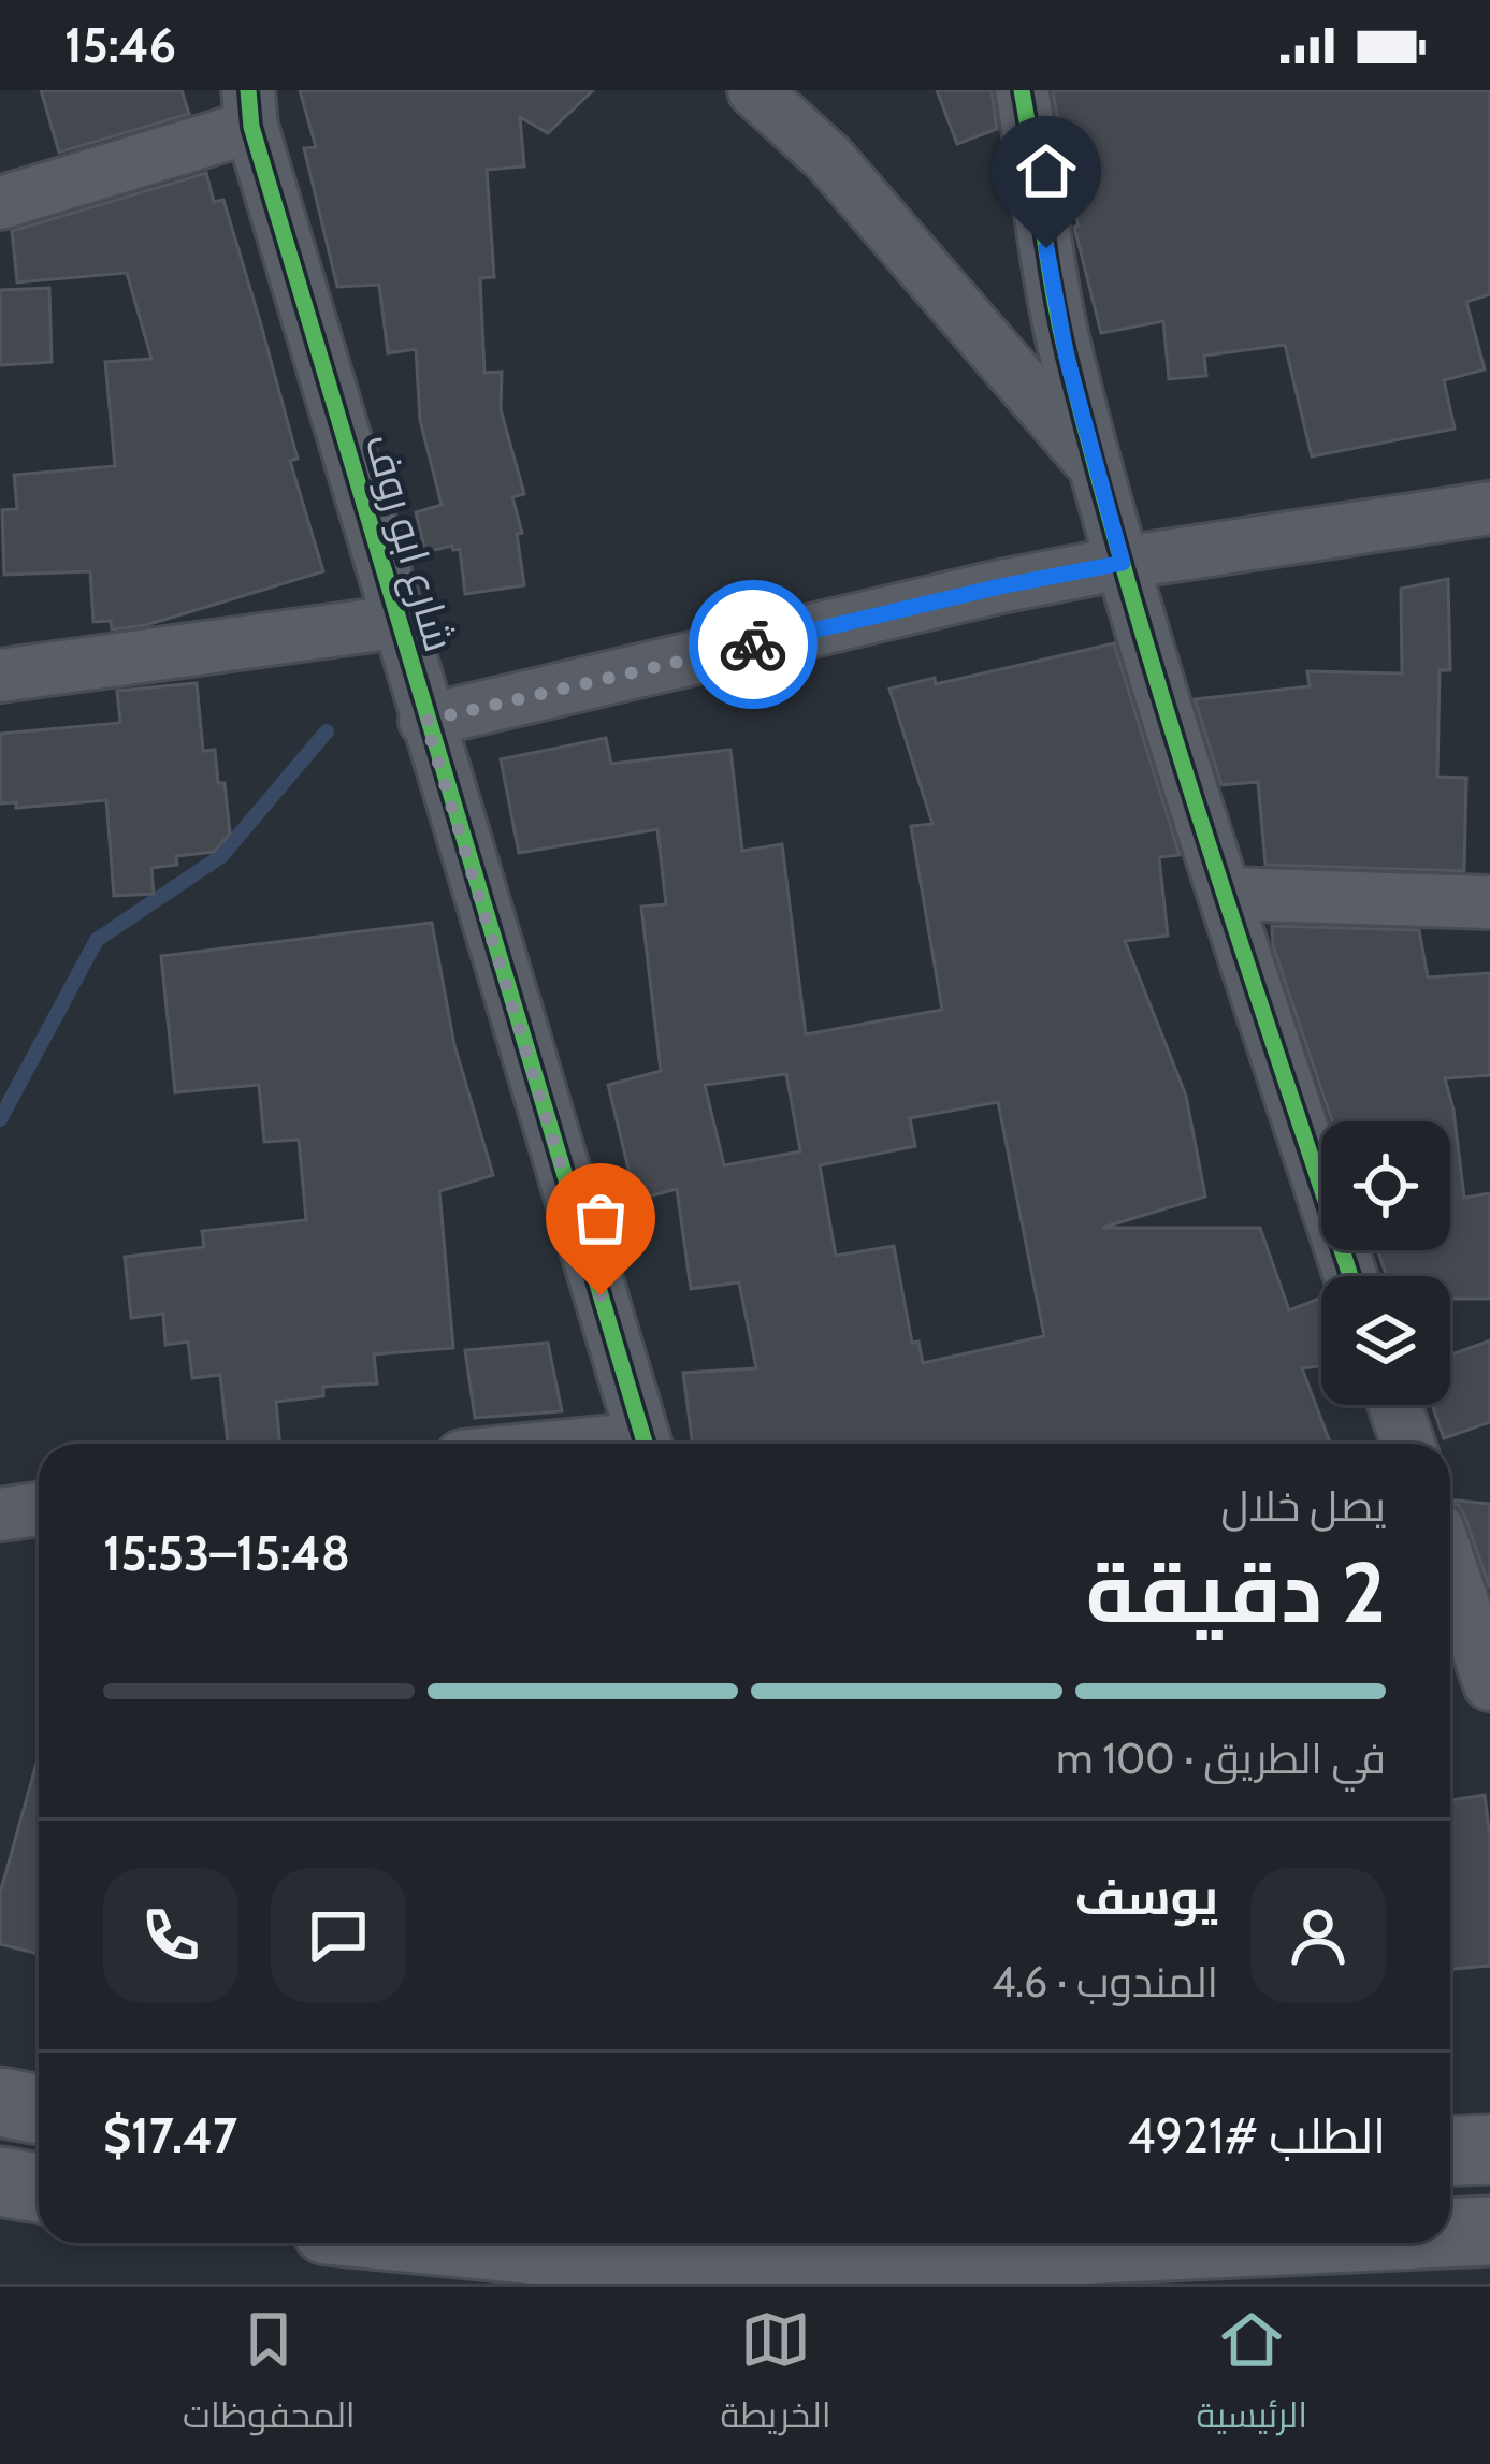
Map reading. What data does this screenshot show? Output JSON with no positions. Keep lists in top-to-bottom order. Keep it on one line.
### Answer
{"streets":{"street":["شارع ابو روف"]},"page":{"status":"15:46","heading":["2 دقيقة","يصل خلال","15:48–15:53"],"panel":["يوسف","المندوب · 4.6","الطلب #4921","$17.47"],"bar":"في الطريق · 100 m","tabs":["الرئيسية","الخريطة","المحفوظات"]}}
